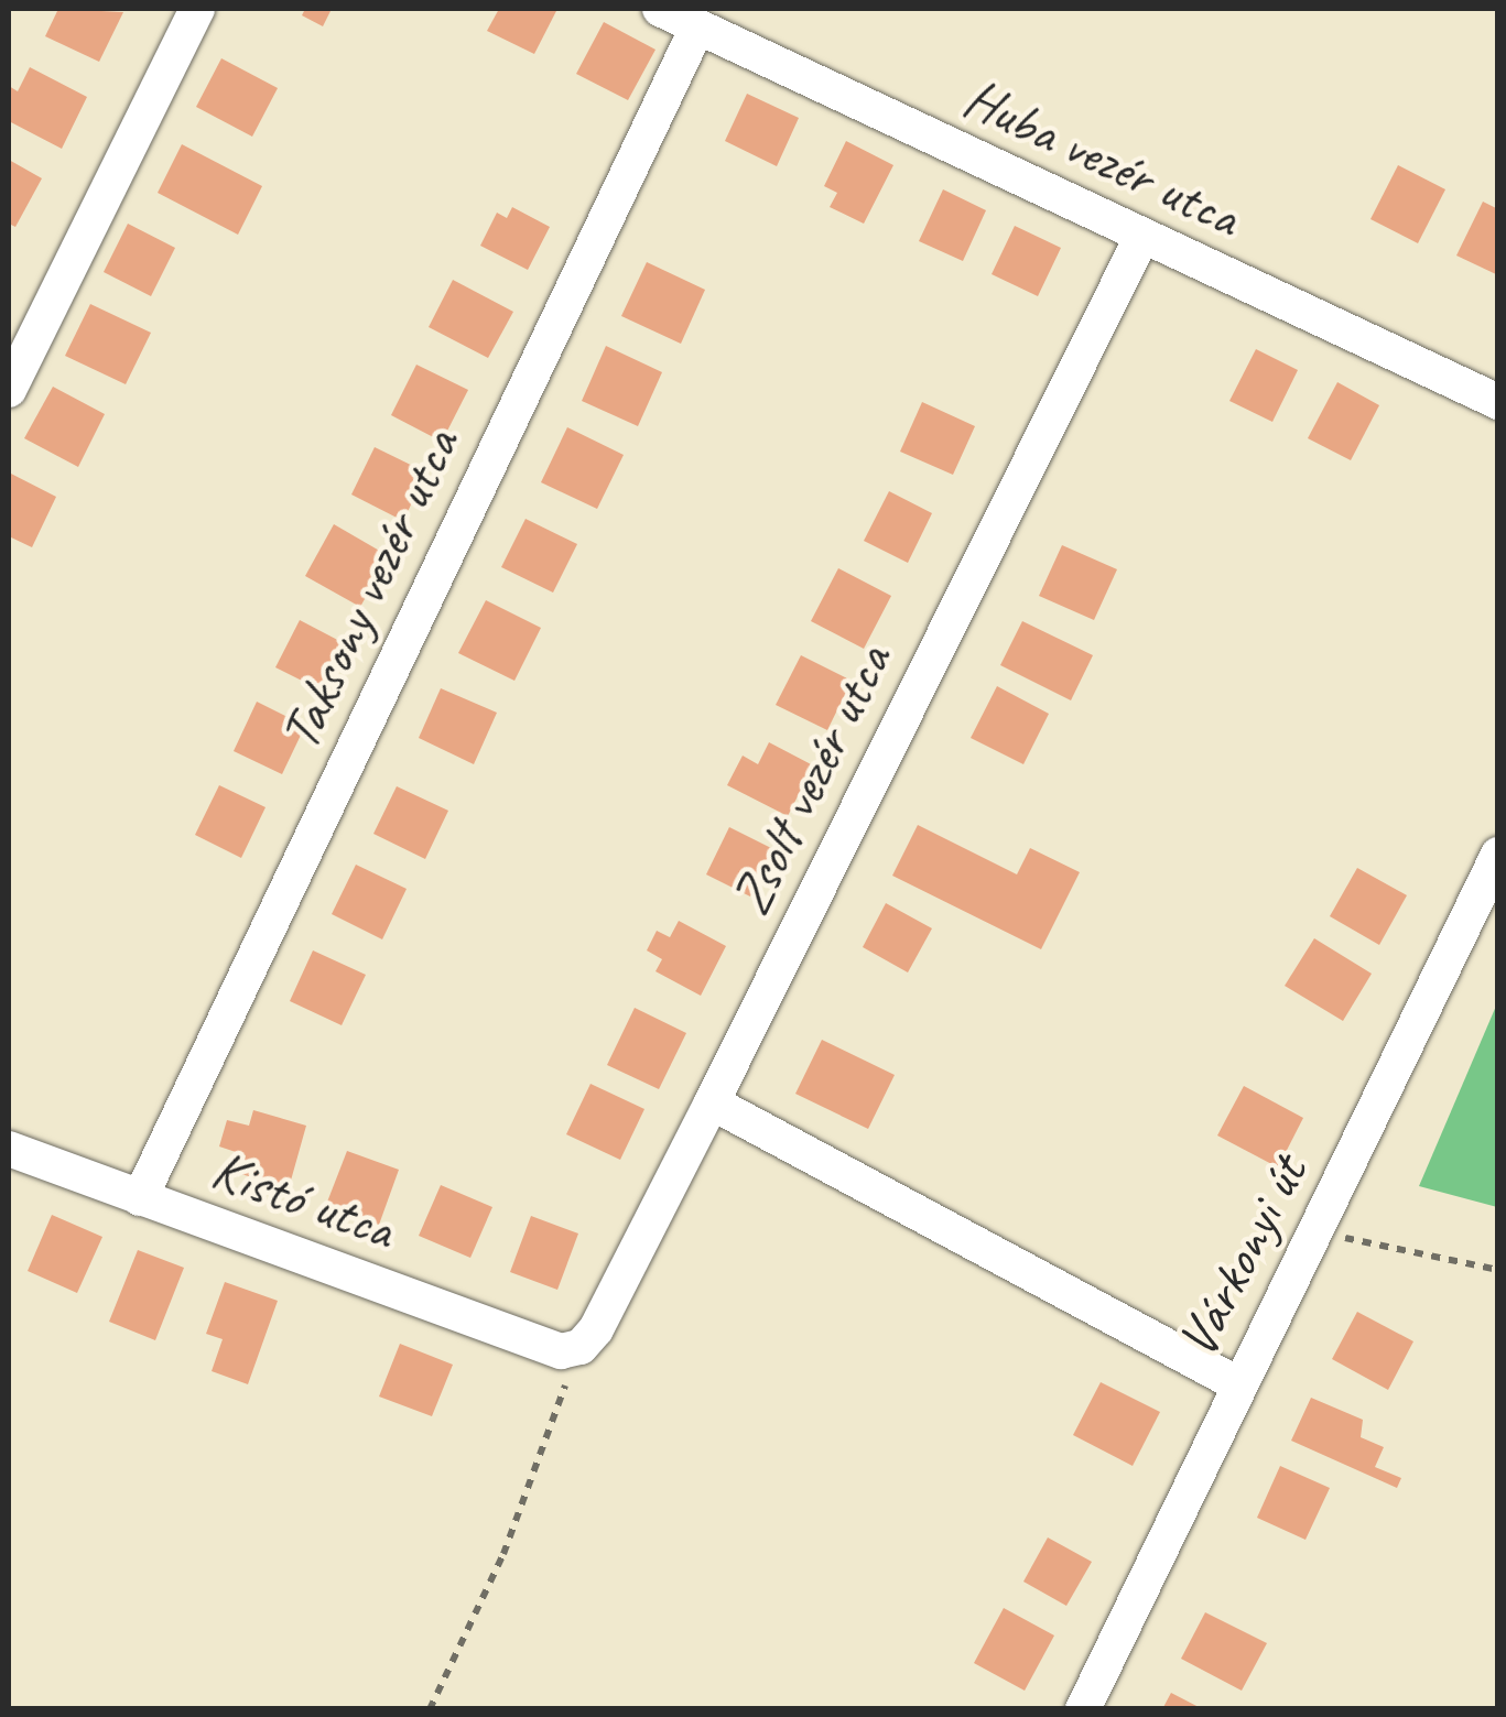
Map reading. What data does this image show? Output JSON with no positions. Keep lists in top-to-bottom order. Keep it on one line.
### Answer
{"streets":{"street":["Huba vezér utca","Taksony vezér utca","Zsolt vezér utca","Kistó utca","Várkonyi út"]},"crossings":[["Huba vezér utca","Taksony vezér utca"],["Huba vezér utca","Zsolt vezér utca"],["Taksony vezér utca","Kistó utca"],["Zsolt vezér utca","Kistó utca"]]}
